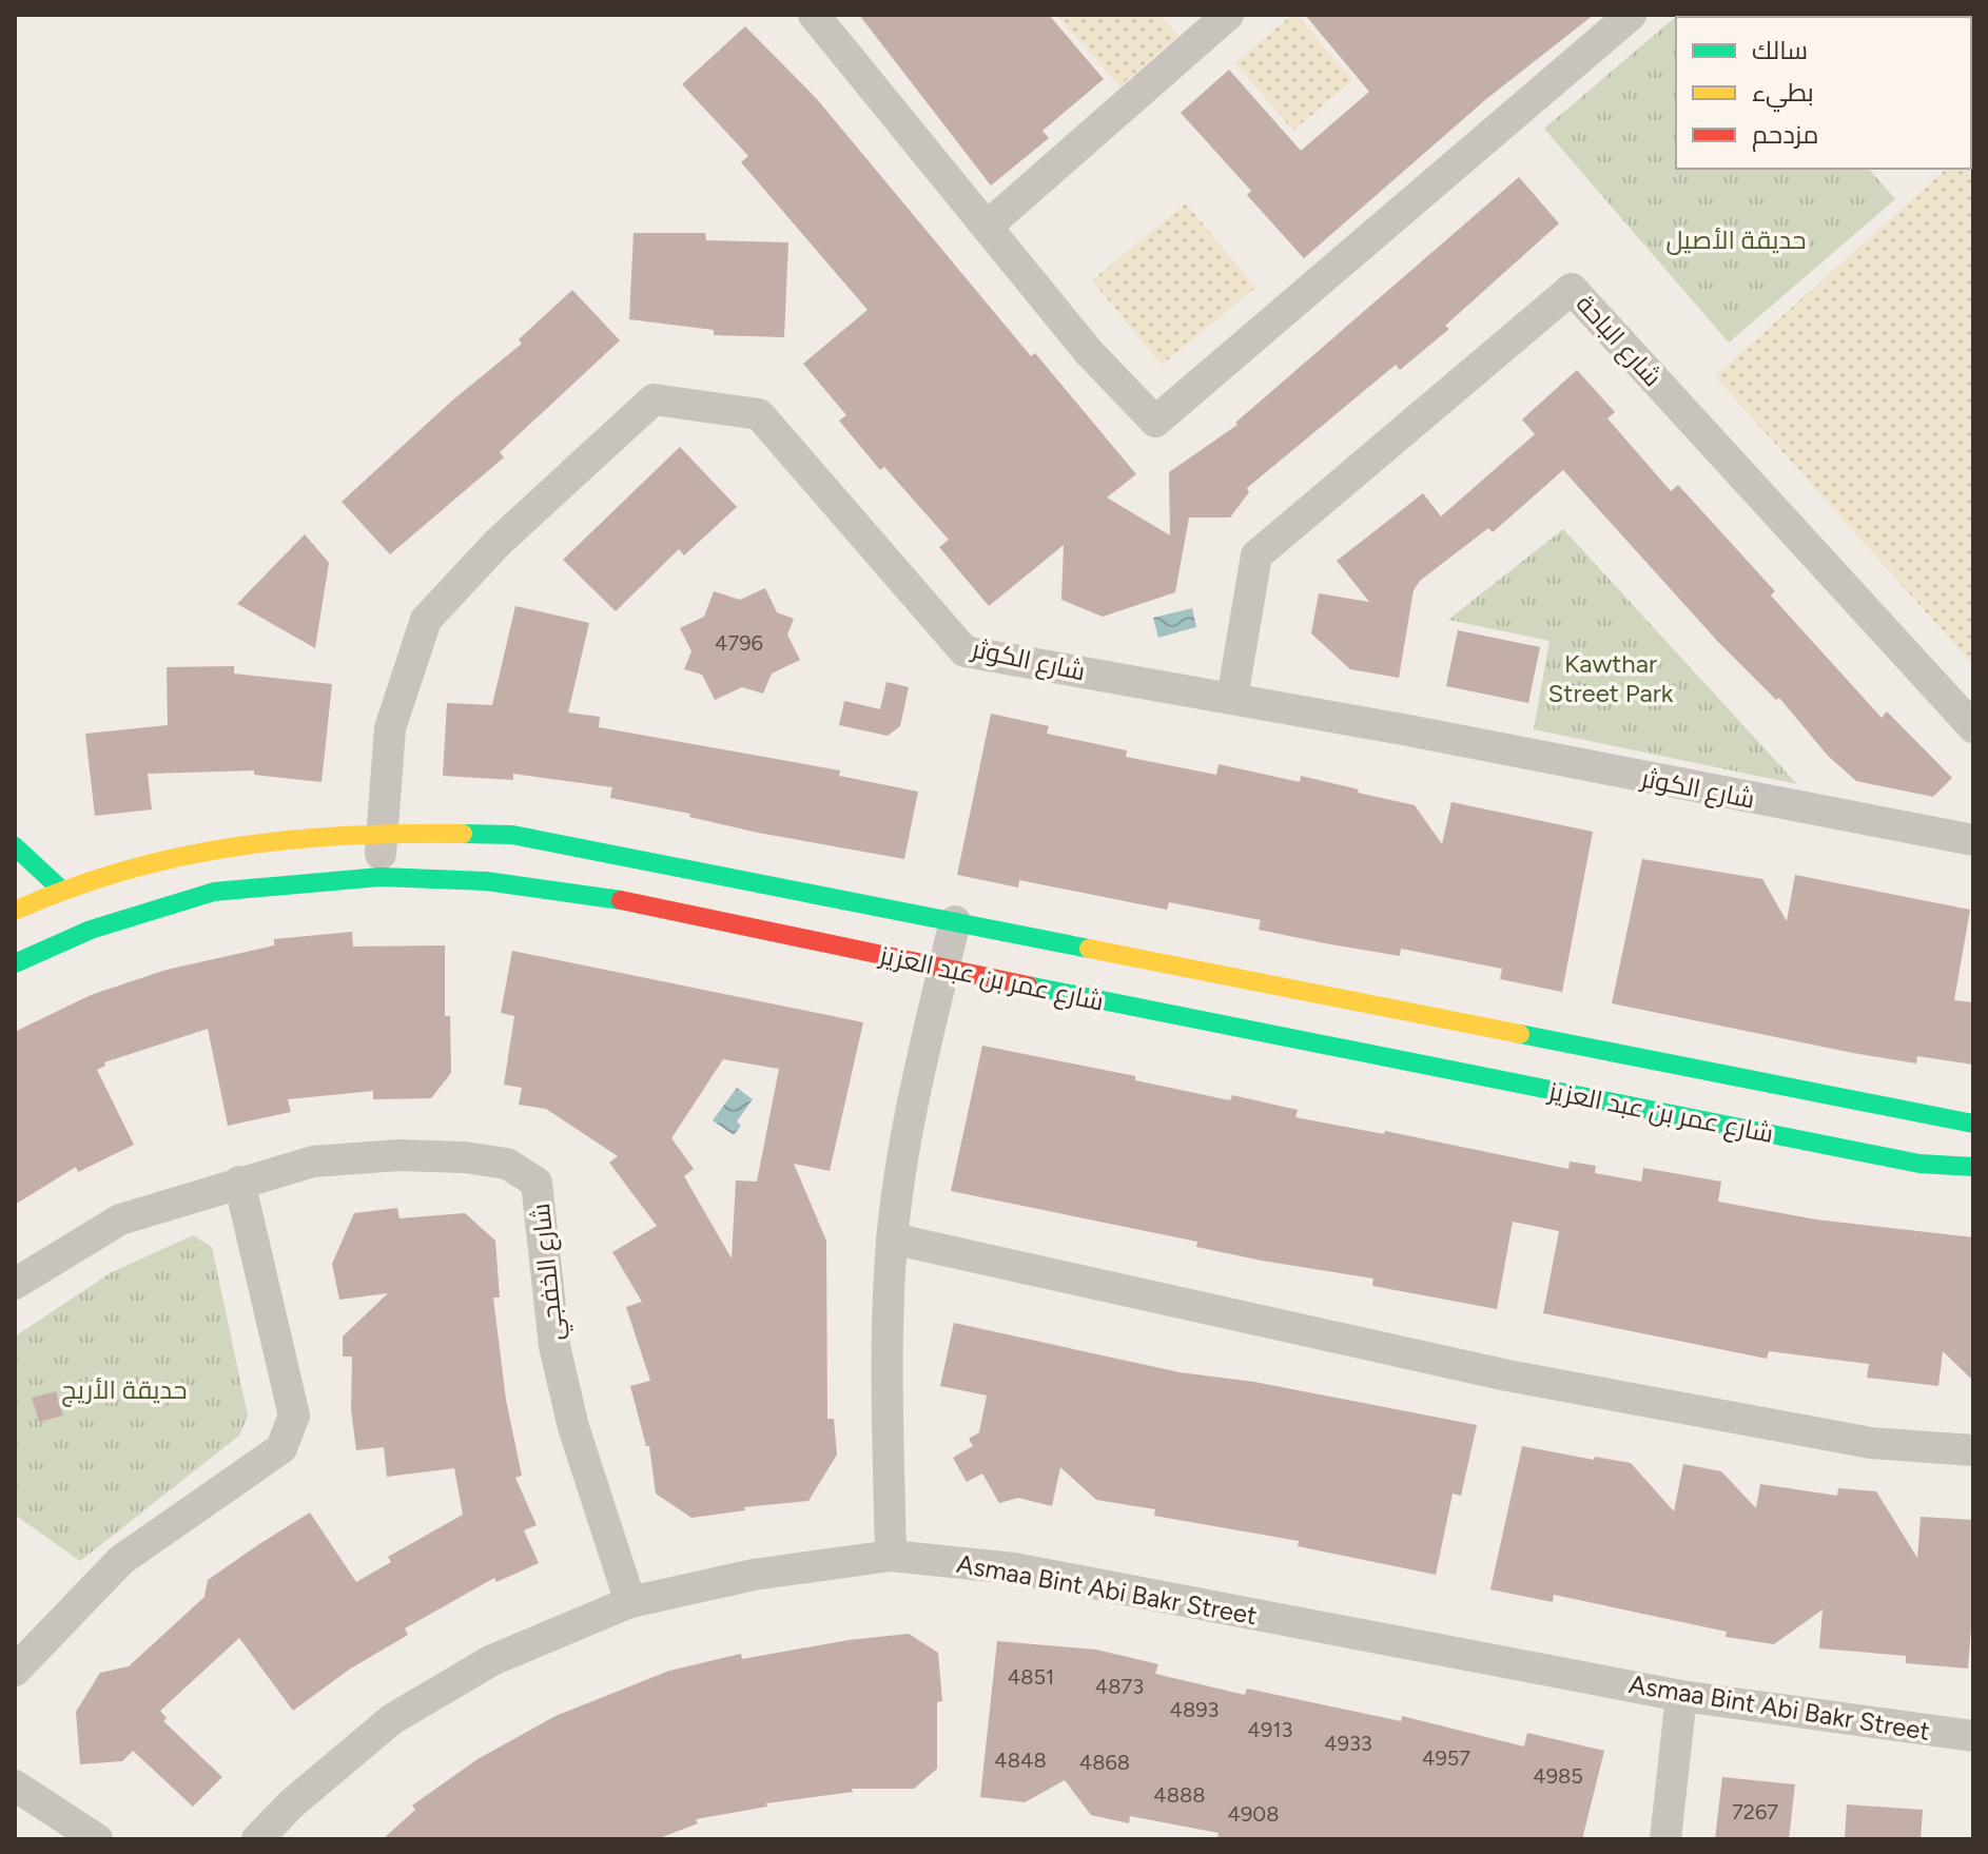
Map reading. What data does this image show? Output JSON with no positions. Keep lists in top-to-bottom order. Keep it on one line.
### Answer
{"streets":{"street":["شارع الباحة","شارع الكوثر","شارع عمر بن عبد العزيز","شارع الخفجي","Asmaa Bint Abi Bakr Street"]},"crossings":[["شارع الباحة","شارع الكوثر"],["شارع الكوثر","شارع عمر بن عبد العزيز"],["شارع الخفجي","Asmaa Bint Abi Bakr Street"]],"parks":["حديقة الأصيل","Kawthar Street Park","حديقة الأريج"],"house_numbers":["4796","4851","4873","4893","4913","4933","4957","4848","4868","4985","4888","7267","4908"],"legend":["سالك","بطيء","مزدحم"]}
